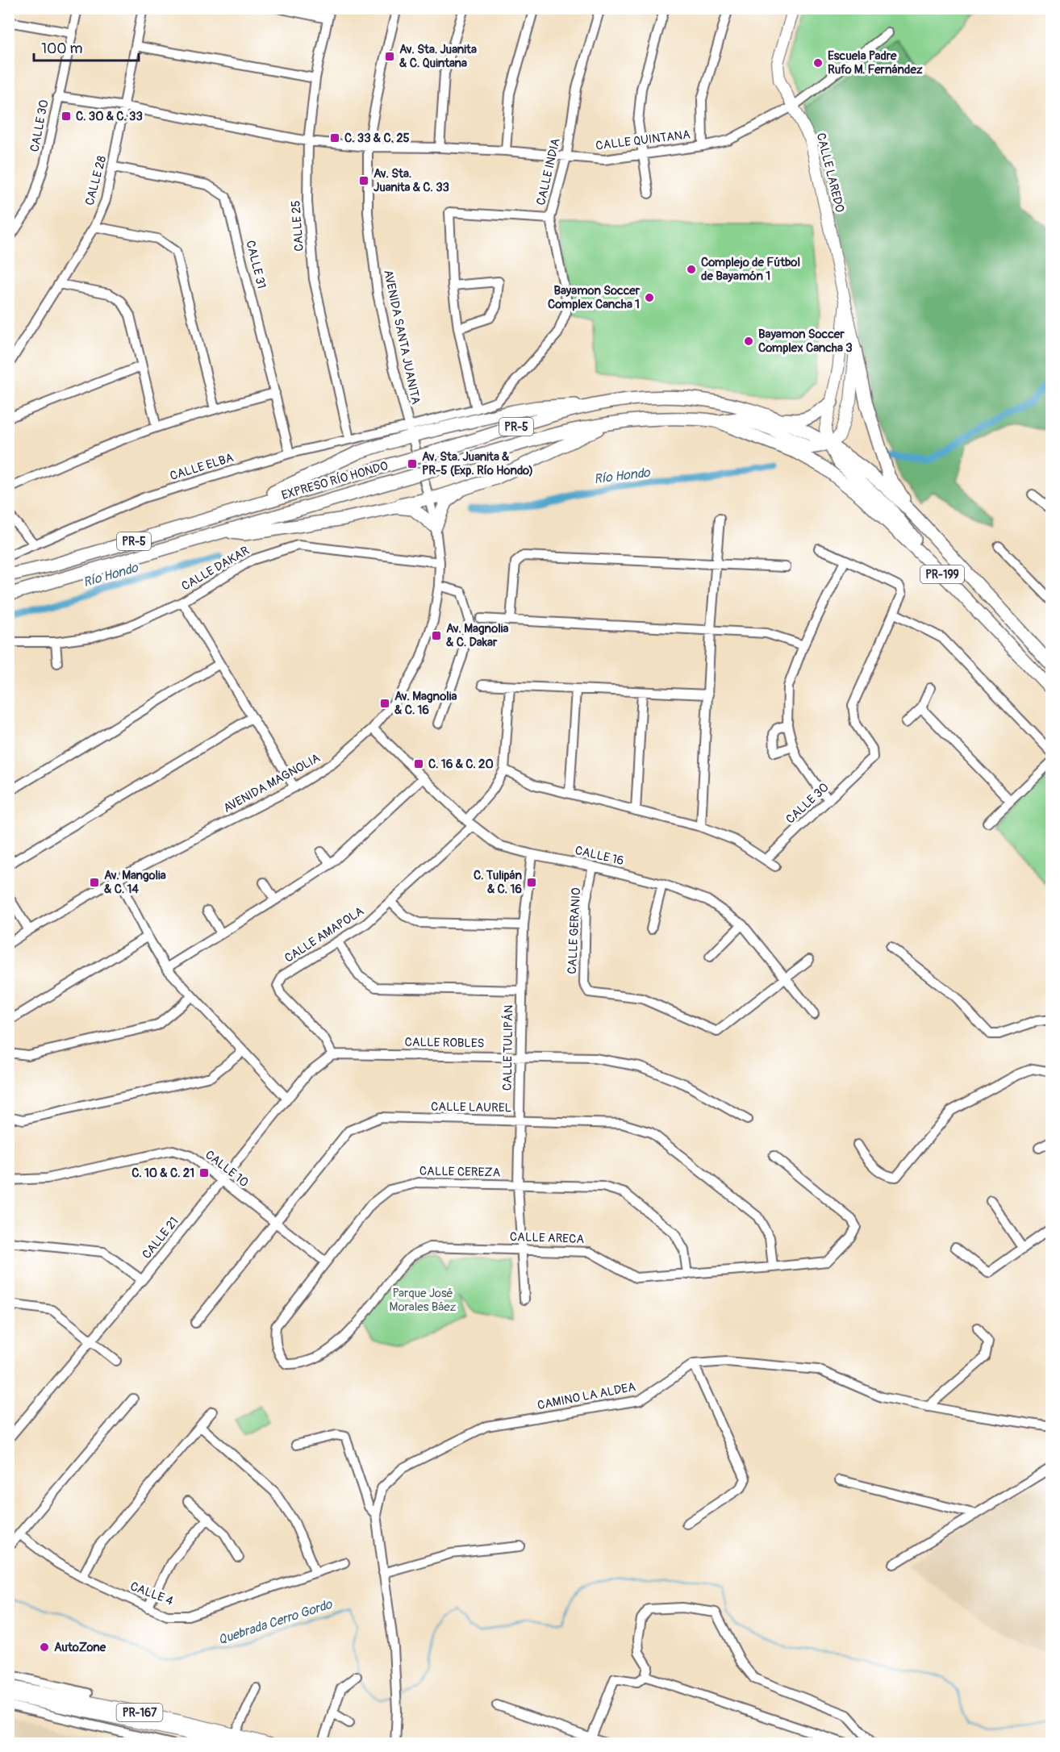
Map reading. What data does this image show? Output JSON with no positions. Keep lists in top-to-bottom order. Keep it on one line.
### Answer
{"streets":{"highway":["PR-5","EXPRESO RÍO HONDO","PR-199"],"main road":["CALLE LAREDO","PR-167"],"street":["CALLE 30","CALLE QUINTANA","CALLE INDIA","CALLE 28","CALLE 25","CALLE 31","AVENIDA SANTA JUANITA","CALLE ELBA","CALLE DAKAR","AVENIDA MAGNOLIA","CALLE 16","CALLE GERANIO","CALLE AMAPOLA","CALLE ROBLES","CALLE TULIPÁN","CALLE LAUREL","CALLE 10","CALLE CEREZA","CALLE 21","CALLE ARECA","CAMINO LA ALDEA","CALLE 4"]},"crossings":[["CALLE 30","CALLE QUINTANA"],["CALLE QUINTANA","CALLE INDIA"],["CALLE QUINTANA","CALLE LAREDO"],["CALLE QUINTANA","CALLE 28"],["CALLE QUINTANA","CALLE 25"],["CALLE QUINTANA","AVENIDA SANTA JUANITA"],["CALLE INDIA","AVENIDA SANTA JUANITA"],["CALLE INDIA","CALLE ELBA"],["CALLE LAREDO","EXPRESO RÍO HONDO"],["CALLE LAREDO","PR-199"],["CALLE 28","CALLE 31"],["CALLE 25","CALLE ELBA"],["CALLE 31","CALLE ELBA"],["AVENIDA SANTA JUANITA","CALLE ELBA"],["AVENIDA SANTA JUANITA","AVENIDA MAGNOLIA"],["EXPRESO RÍO HONDO","PR-199"],["CALLE DAKAR","AVENIDA MAGNOLIA"],["AVENIDA MAGNOLIA","CALLE 16"],["CALLE 16","CALLE GERANIO"],["CALLE 16","CALLE AMAPOLA"],["CALLE 16","CALLE TULIPÁN"],["CALLE AMAPOLA","CALLE ROBLES"],["CALLE AMAPOLA","CALLE 21"],["CALLE ROBLES","CALLE TULIPÁN"],["CALLE ROBLES","CALLE 21"],["CALLE TULIPÁN","CALLE LAUREL"],["CALLE TULIPÁN","CALLE CEREZA"],["CALLE TULIPÁN","CALLE ARECA"],["CALLE LAUREL","CALLE 10"],["CALLE LAUREL","CALLE ARECA"],["CALLE 10","CALLE CEREZA"],["CALLE 10","CALLE 21"],["CALLE CEREZA","CALLE ARECA"]],"water":["Río Hondo","Quebrada Cerro Gordo"],"parks":["Parque José Morales Báez"],"places":{"transit":["Av. Sta. Juanita & C. Quintana","C. 30 & C. 33","C. 33 & C. 25","Av. Sta. Juanita & C. 33","Av. Sta. Juanita & PR-5 (Exp. Río Hondo)","Av. Magnolia & C. Dakar","Av. Magnolia & C. 16","C. 16 & C. 20","Av. Mangolia & C. 14","C. Tulipán & C. 16","C. 10 & C. 21"],"other":["Escuela Padre Rufo M. Fernández","Complejo de Fútbol de Bayamón 1","Bayamon Soccer Complex Cancha 1","Bayamon Soccer Complex Cancha 3","AutoZone"]},"scale_bar":"100 m"}
